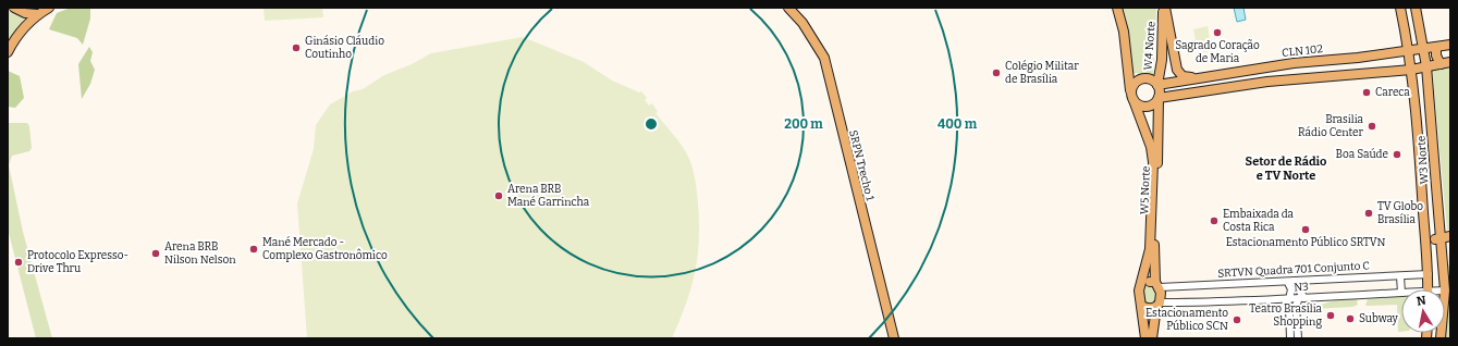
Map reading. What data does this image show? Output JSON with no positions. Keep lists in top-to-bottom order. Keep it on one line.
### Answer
{"streets":{"main road":["W4 Norte","CLN 102","W3 Norte","SRPN Trecho 1","W5 Norte"],"street":["SRTVN Quadra 701 Conjunto C","N3"]},"crossings":[["W4 Norte","CLN 102"],["W4 Norte","W5 Norte"],["CLN 102","W3 Norte"],["CLN 102","W5 Norte"],["W3 Norte","SRTVN Quadra 701 Conjunto C"],["W5 Norte","SRTVN Quadra 701 Conjunto C"],["W5 Norte","N3"]],"districts":["Setor de Rádio e TV Norte"],"places":["Sagrado Coração de Maria","Ginásio Cláudio Coutinho","Colégio Militar de Brasília","Careca","Brasilia Rádio Center","Boa Saúde","Arena BRB Mané Garrincha","TV Globo Brasília","Embaixada da Costa Rica","Estacionamento Público SRTVN","Mané Mercado - Complexo Gastronômico","Arena BRB Nilson Nelson","Protocolo Expresso- Drive Thru","Teatro Brasília Shopping","Subway","Estacionamento Público SCN"],"north":"top","rings":["200 m","400 m"]}
